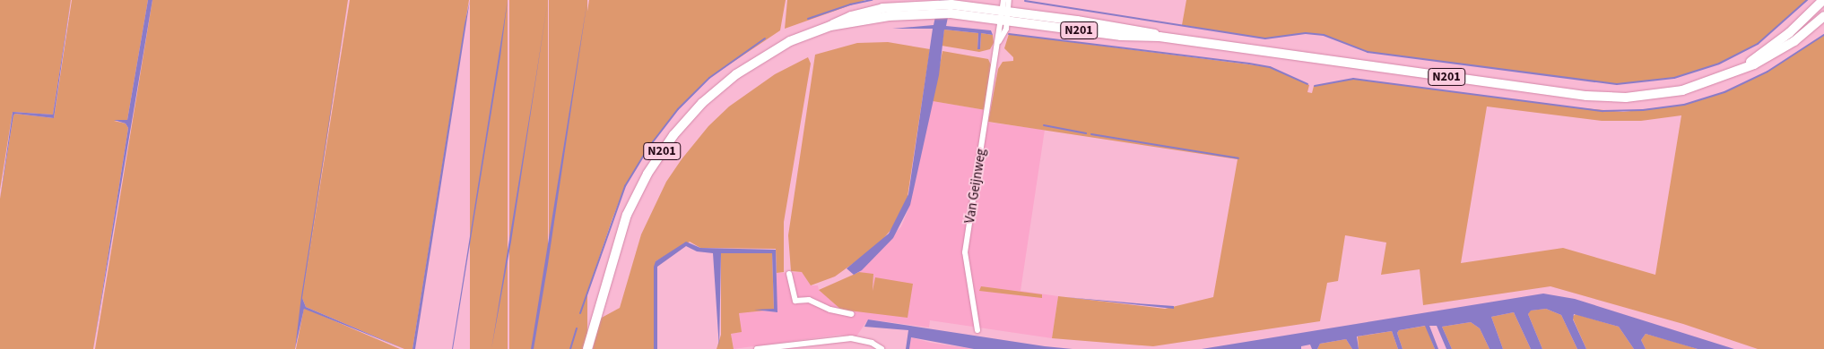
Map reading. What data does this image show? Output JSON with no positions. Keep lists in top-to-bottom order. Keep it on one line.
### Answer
{"streets":{"main road":["N201"],"street":["Van Geijnweg"]},"crossings":[["N201","Van Geijnweg"]]}
